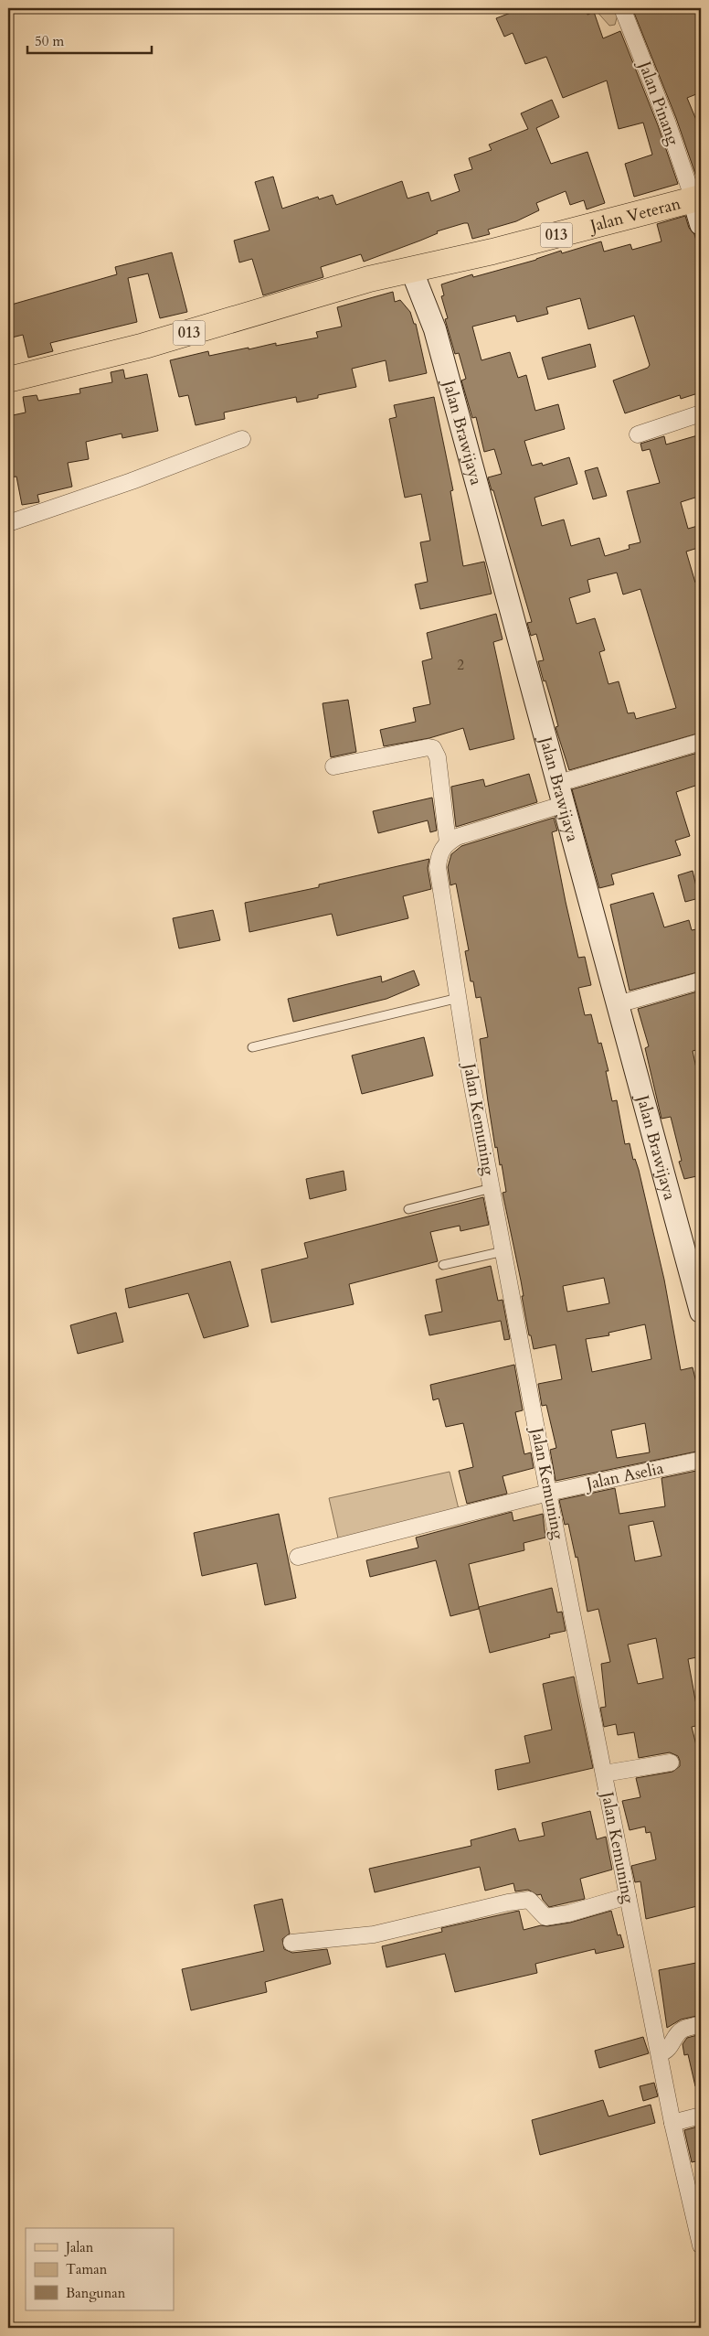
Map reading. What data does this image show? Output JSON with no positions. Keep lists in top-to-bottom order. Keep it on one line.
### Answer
{"streets":{"main road":["Jalan Veteran","013","Jalan Brawijaya"],"street":["Jalan Pinang","Jalan Kemuning","Jalan Aselia"]},"crossings":[["Jalan Pinang","Jalan Veteran"],["Jalan Veteran","013"],["Jalan Veteran","Jalan Brawijaya"],["013","Jalan Brawijaya"],["Jalan Kemuning","Jalan Aselia"]],"house_numbers":["2"],"legend":["Jalan","Taman","Bangunan"],"scale_bar":"50 m"}
